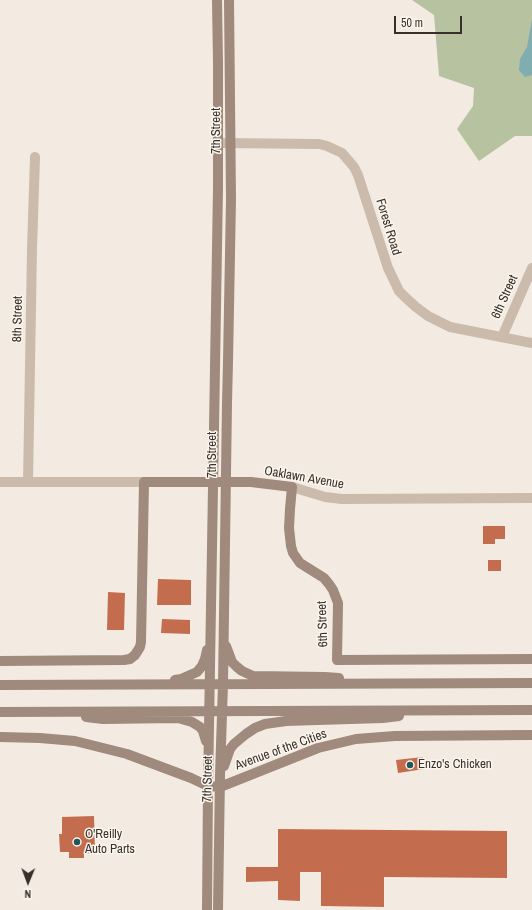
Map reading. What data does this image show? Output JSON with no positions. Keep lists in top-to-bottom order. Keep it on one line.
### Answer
{"streets":{"main road":["7th Street","6th Street","Oaklawn Avenue","Avenue of the Cities"],"street":["Forest Road","8th Street"]},"crossings":[["7th Street","Forest Road"],["7th Street","Oaklawn Avenue"],["7th Street","Avenue of the Cities"],["Forest Road","6th Street"],["6th Street","Oaklawn Avenue"],["8th Street","Oaklawn Avenue"]],"places":["Enzo's Chicken","O'Reilly Auto Parts"],"scale_bar":"50 m","north":"bottom"}
